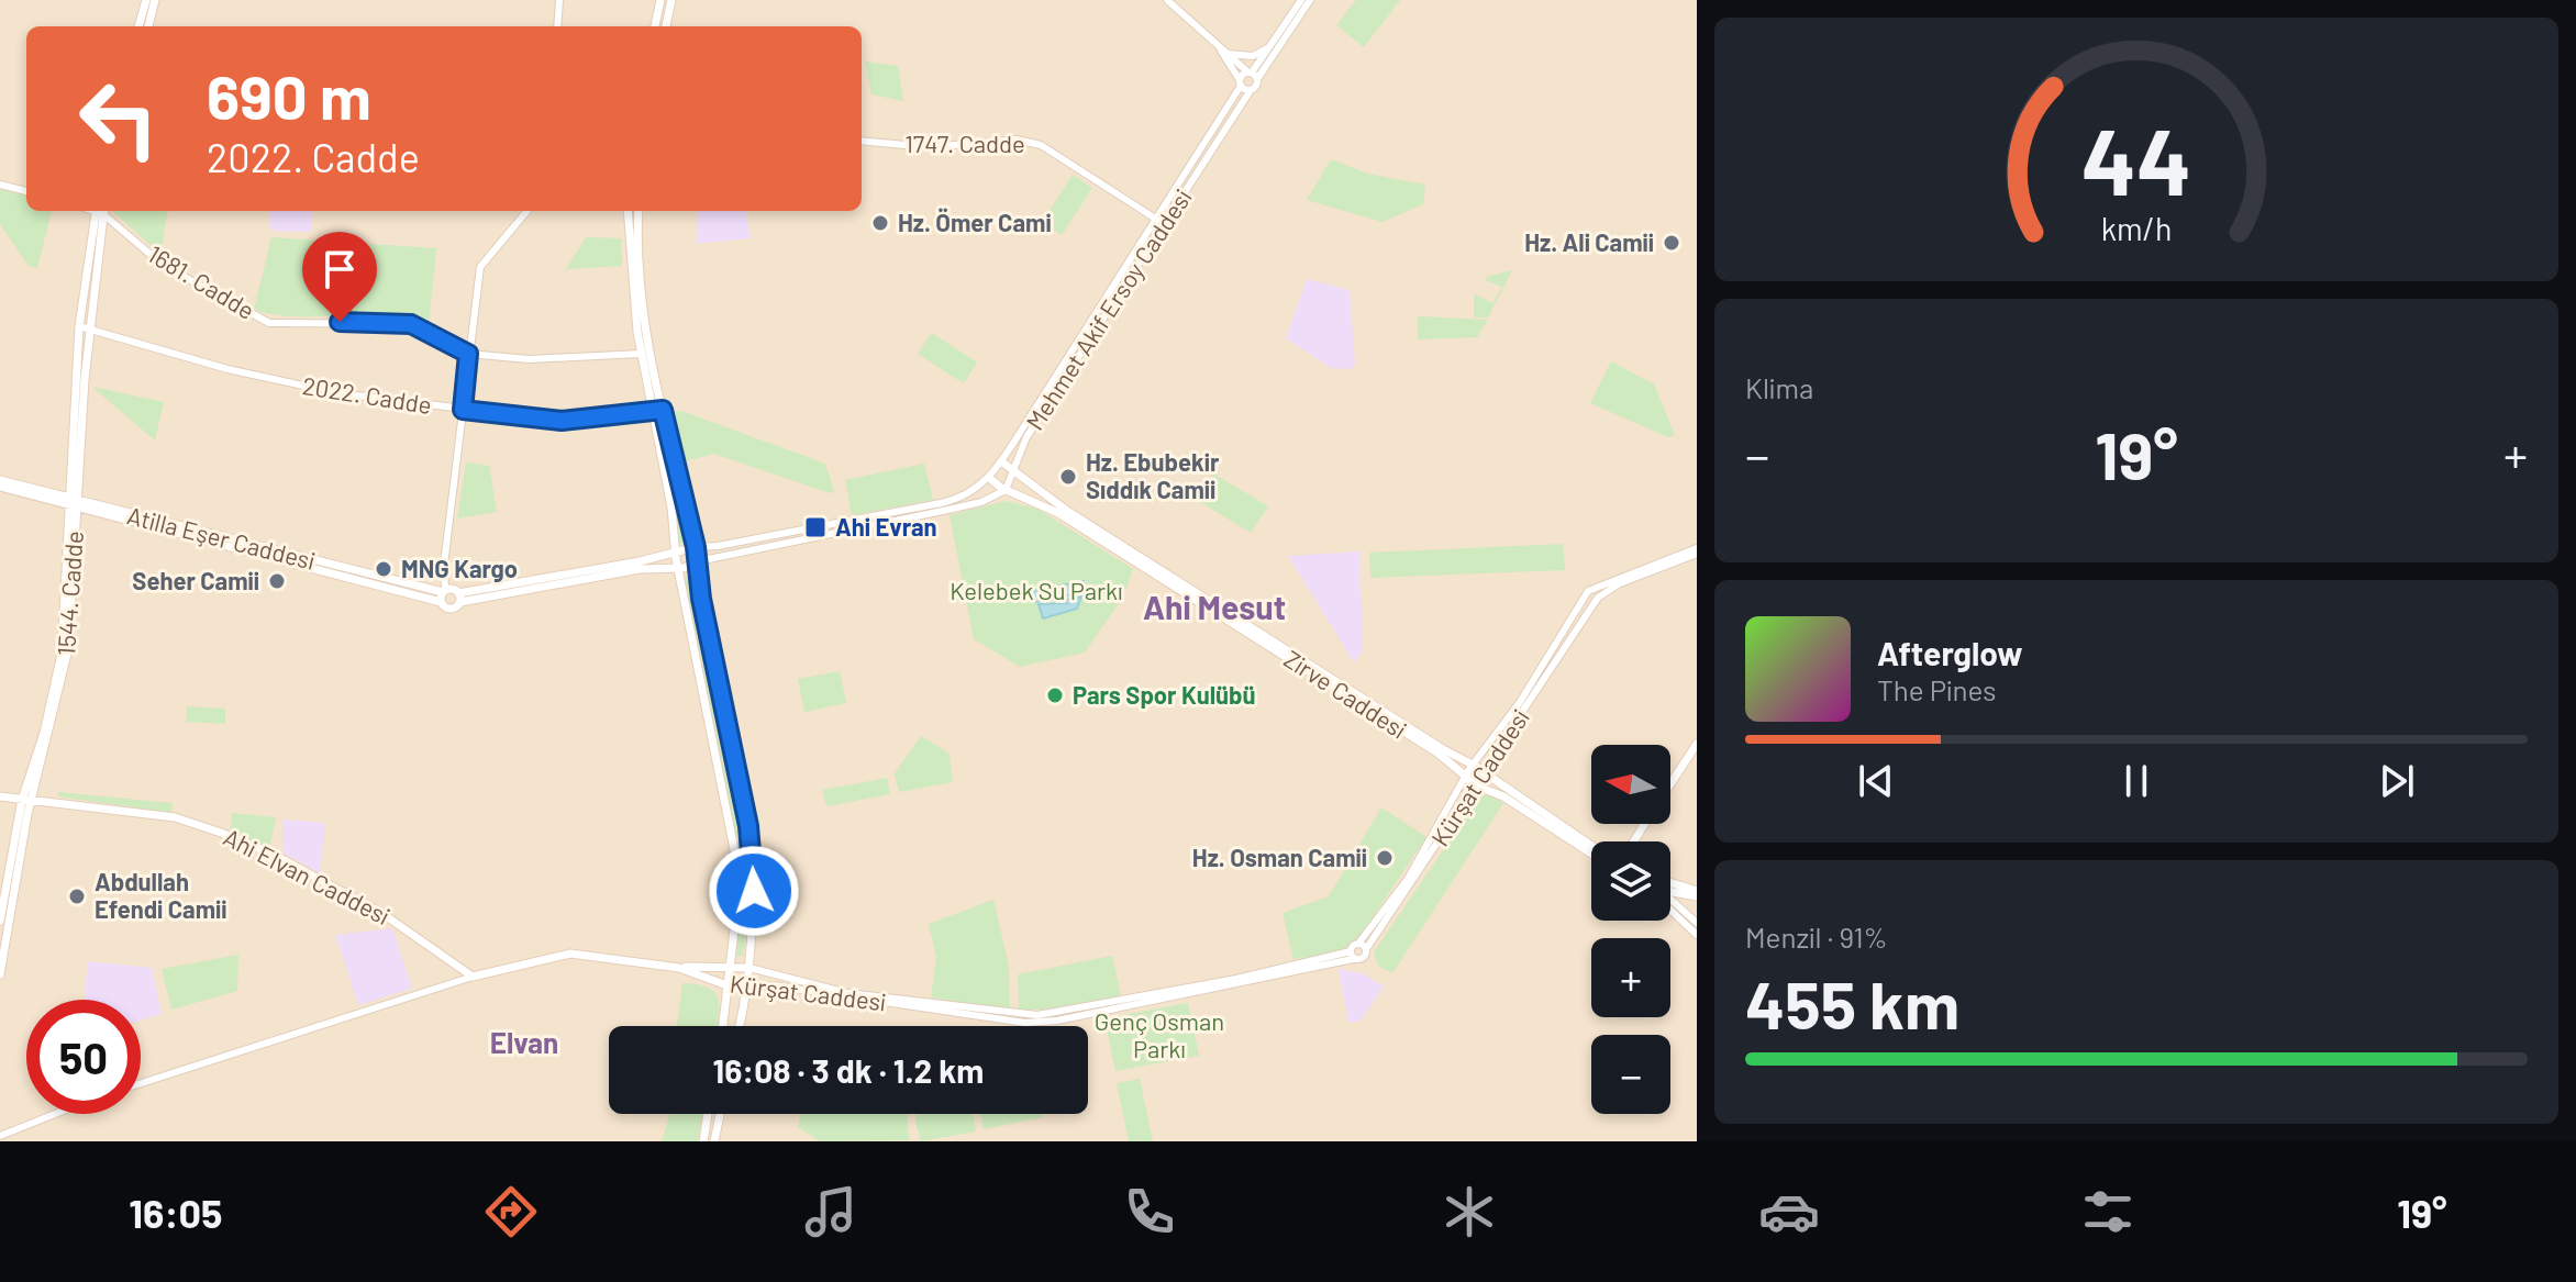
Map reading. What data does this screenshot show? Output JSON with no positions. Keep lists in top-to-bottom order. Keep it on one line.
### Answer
{"streets":{"main road":["Atilla Eşer Caddesi","1544. Cadde","Zirve Caddesi","Kürşat Caddesi","Ahi Elvan Caddesi"],"street":["1747. Cadde","1681. Cadde","Mehmet Akif Ersoy Caddesi","2022. Cadde"]},"crossings":[["1747. Cadde","Mehmet Akif Ersoy Caddesi"],["Mehmet Akif Ersoy Caddesi","Atilla Eşer Caddesi"],["Mehmet Akif Ersoy Caddesi","Zirve Caddesi"],["2022. Cadde","1544. Cadde"],["Atilla Eşer Caddesi","1544. Cadde"],["1544. Cadde","Ahi Elvan Caddesi"],["Zirve Caddesi","Kürşat Caddesi"],["Kürşat Caddesi","Ahi Elvan Caddesi"]],"districts":["Ahi Mesut","Elvan"],"parks":["Kelebek Su Parkı","Genç Osman Parkı"],"places":{"other":["Hz. Ömer Cami","Hz. Ali Camii","Hz. Ebubekir Sıddık Camii","MNG Kargo","Seher Camii","Pars Spor Kulübü","Hz. Osman Camii","Abdullah Efendi Camii"],"transit":["Ahi Evran"]},"north":"left","page":{"turn":["690 m","2022. Cadde"],"tile":["Klima",["Menzil · 91%","455 km"]],"heat":["−","19°","+"],"song":["Afterglow","The Pines"],"map_buttons":["+","−"],"limit":"50","trip":"16:08 · 3 dk · 1.2 km","tabs":["16:05","19°"],"gauge":["44","km/h"]}}
